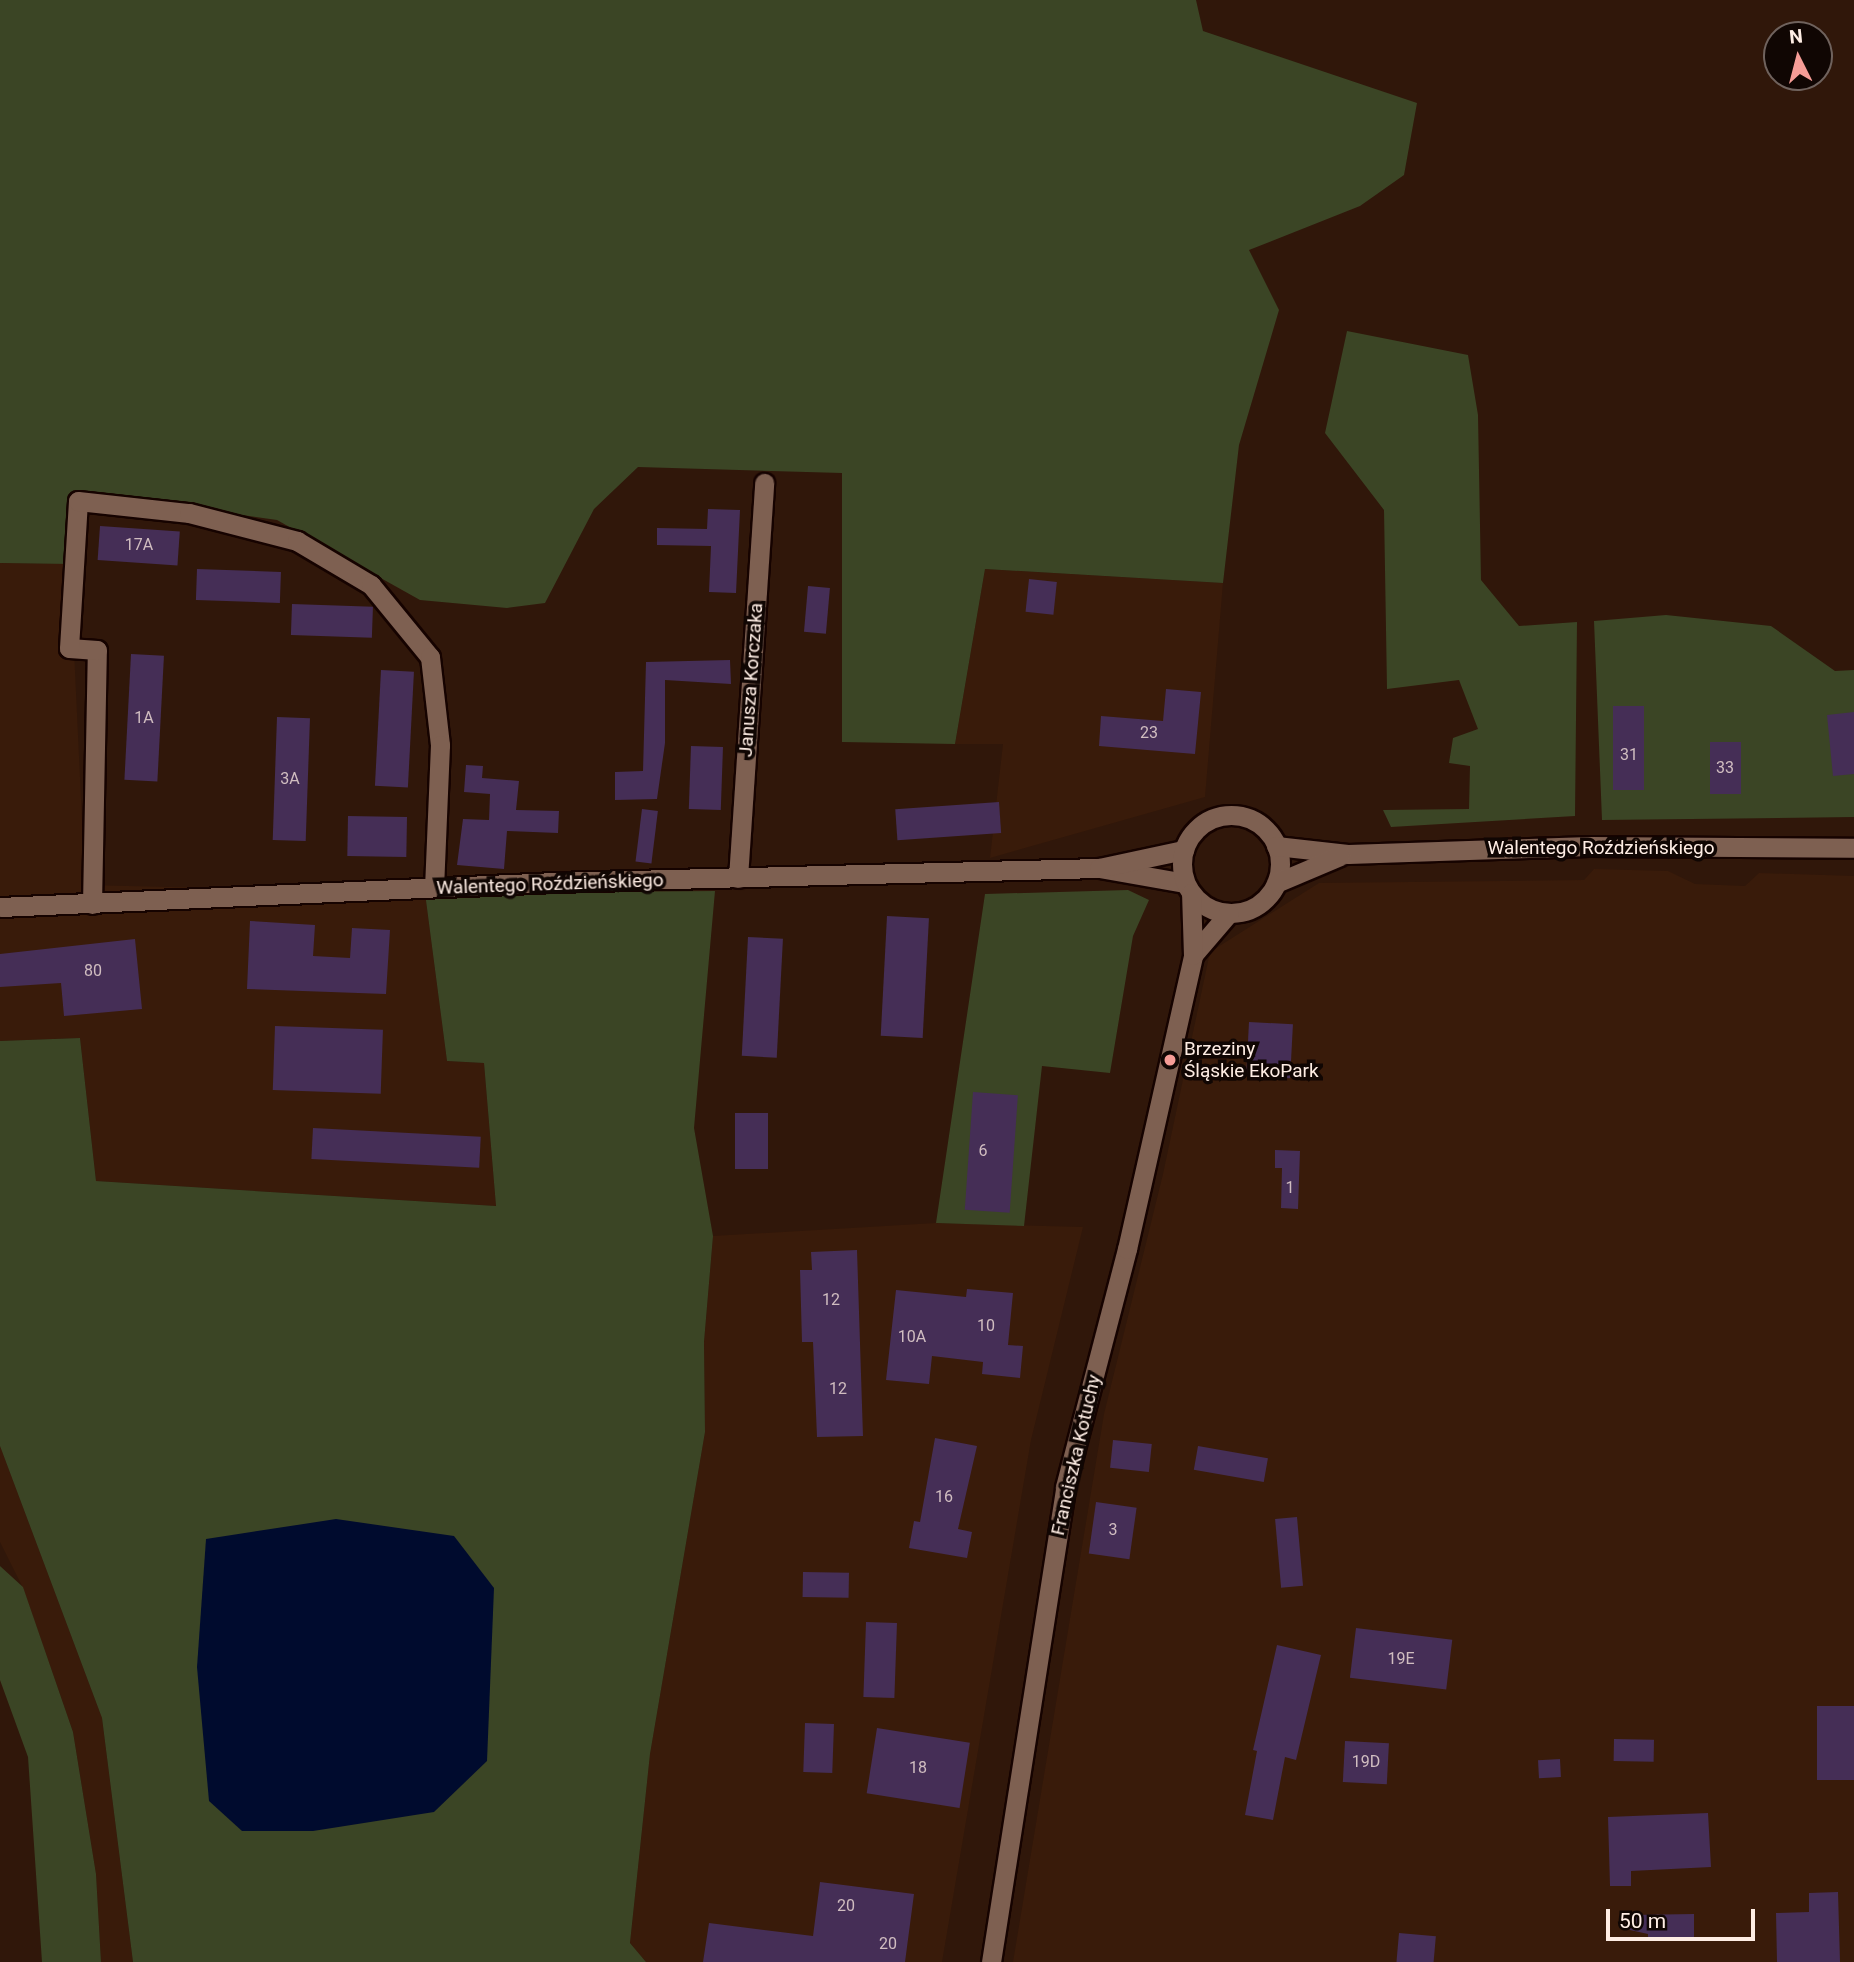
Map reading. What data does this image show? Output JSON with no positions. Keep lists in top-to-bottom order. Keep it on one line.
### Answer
{"streets":{"street":["Janusza Korczaka","Walentego Roździeńskiego","Franciszka Kotuchy"]},"crossings":[["Janusza Korczaka","Walentego Roździeńskiego"],["Walentego Roździeńskiego","Franciszka Kotuchy"]],"places":["Brzeziny Śląskie EkoPark"],"house_numbers":["17A","1A","23","31","33","3A","80","6","1","12","10","10A","12","16","3","19E","19D","18","20","20"],"scale_bar":"50 m","north":"top"}
